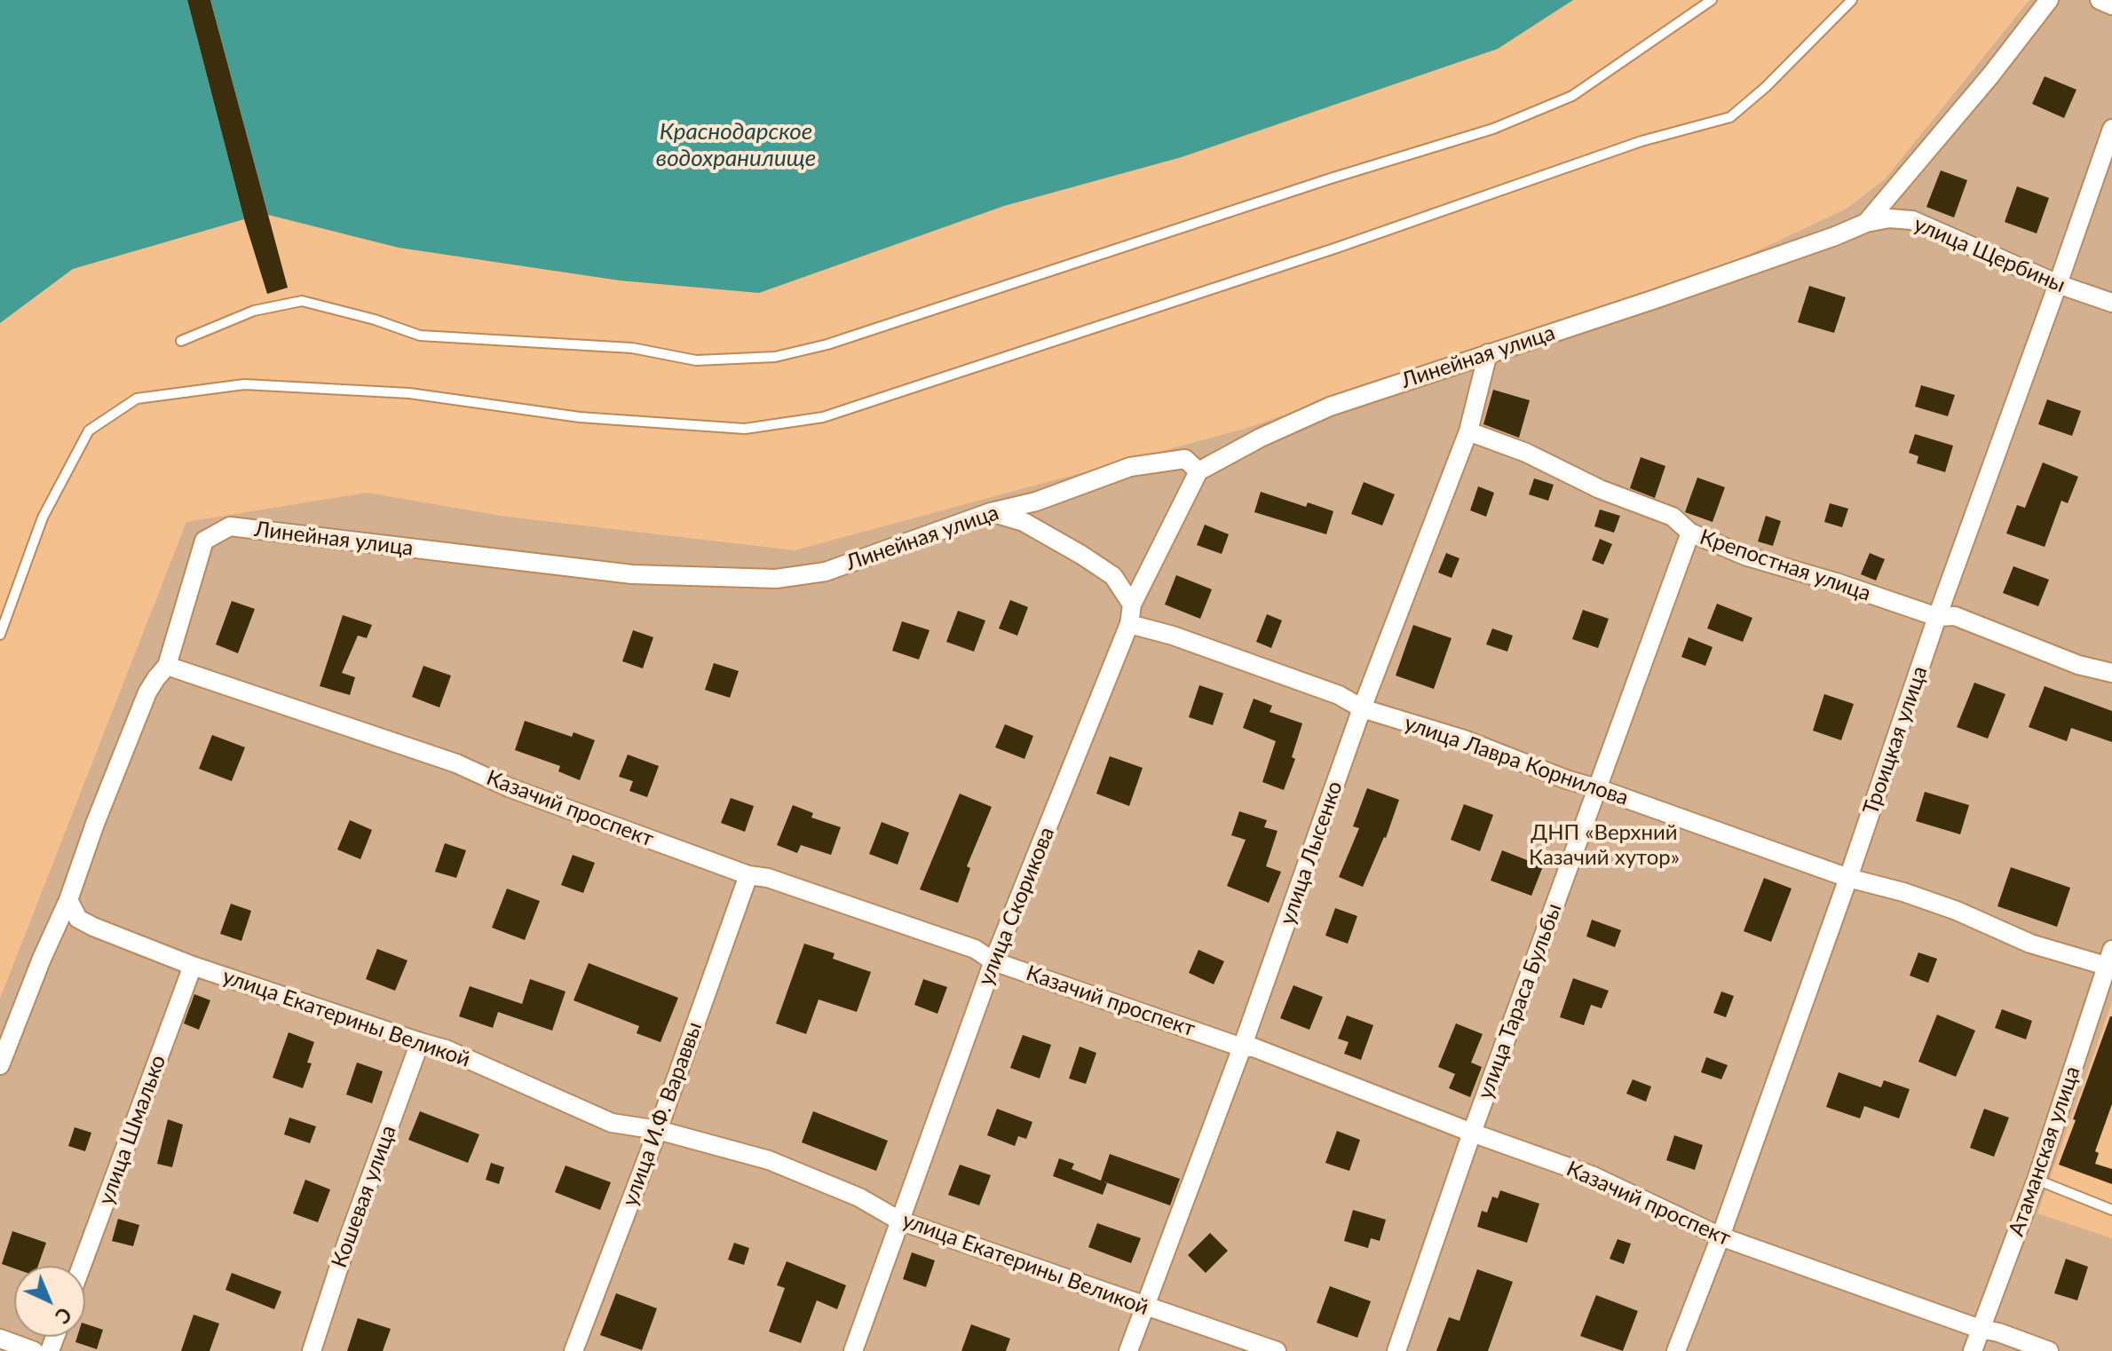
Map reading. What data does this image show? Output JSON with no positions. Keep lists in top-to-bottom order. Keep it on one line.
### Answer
{"streets":{"street":["улица Щербины","Линейная улица","Крепостная улица","Троицкая улица","улица Лавра Корнилова","Казачий проспект","улица Лысенко","улица Скорикова","улица Тараса Бульбы","улица Екатерины Великой","улица И.Ф. Вараввы","улица Шмалько","Атаманская улица","Кошевая улица"]},"crossings":[["улица Щербины","Линейная улица"],["улица Щербины","Троицкая улица"],["Линейная улица","Казачий проспект"],["Линейная улица","улица Лысенко"],["Линейная улица","улица Скорикова"],["Линейная улица","улица Екатерины Великой"],["Крепостная улица","Троицкая улица"],["Крепостная улица","улица Лысенко"],["Крепостная улица","улица Тараса Бульбы"],["Троицкая улица","улица Лавра Корнилова"],["Троицкая улица","Казачий проспект"],["улица Лавра Корнилова","улица Лысенко"],["улица Лавра Корнилова","улица Скорикова"],["улица Лавра Корнилова","улица Тараса Бульбы"],["улица Лавра Корнилова","Атаманская улица"],["Казачий проспект","улица Лысенко"],["Казачий проспект","улица Скорикова"],["Казачий проспект","улица Тараса Бульбы"],["Казачий проспект","улица И.Ф. Вараввы"],["Казачий проспект","Атаманская улица"],["улица Лысенко","улица Екатерины Великой"],["улица Скорикова","улица Екатерины Великой"],["улица Екатерины Великой","улица И.Ф. Вараввы"],["улица Екатерины Великой","улица Шмалько"],["улица Екатерины Великой","Кошевая улица"]],"water":["Краснодарское водохранилище"],"parks":["ДНП «Верхний Казачий хутор»"],"north":"bottom right"}
